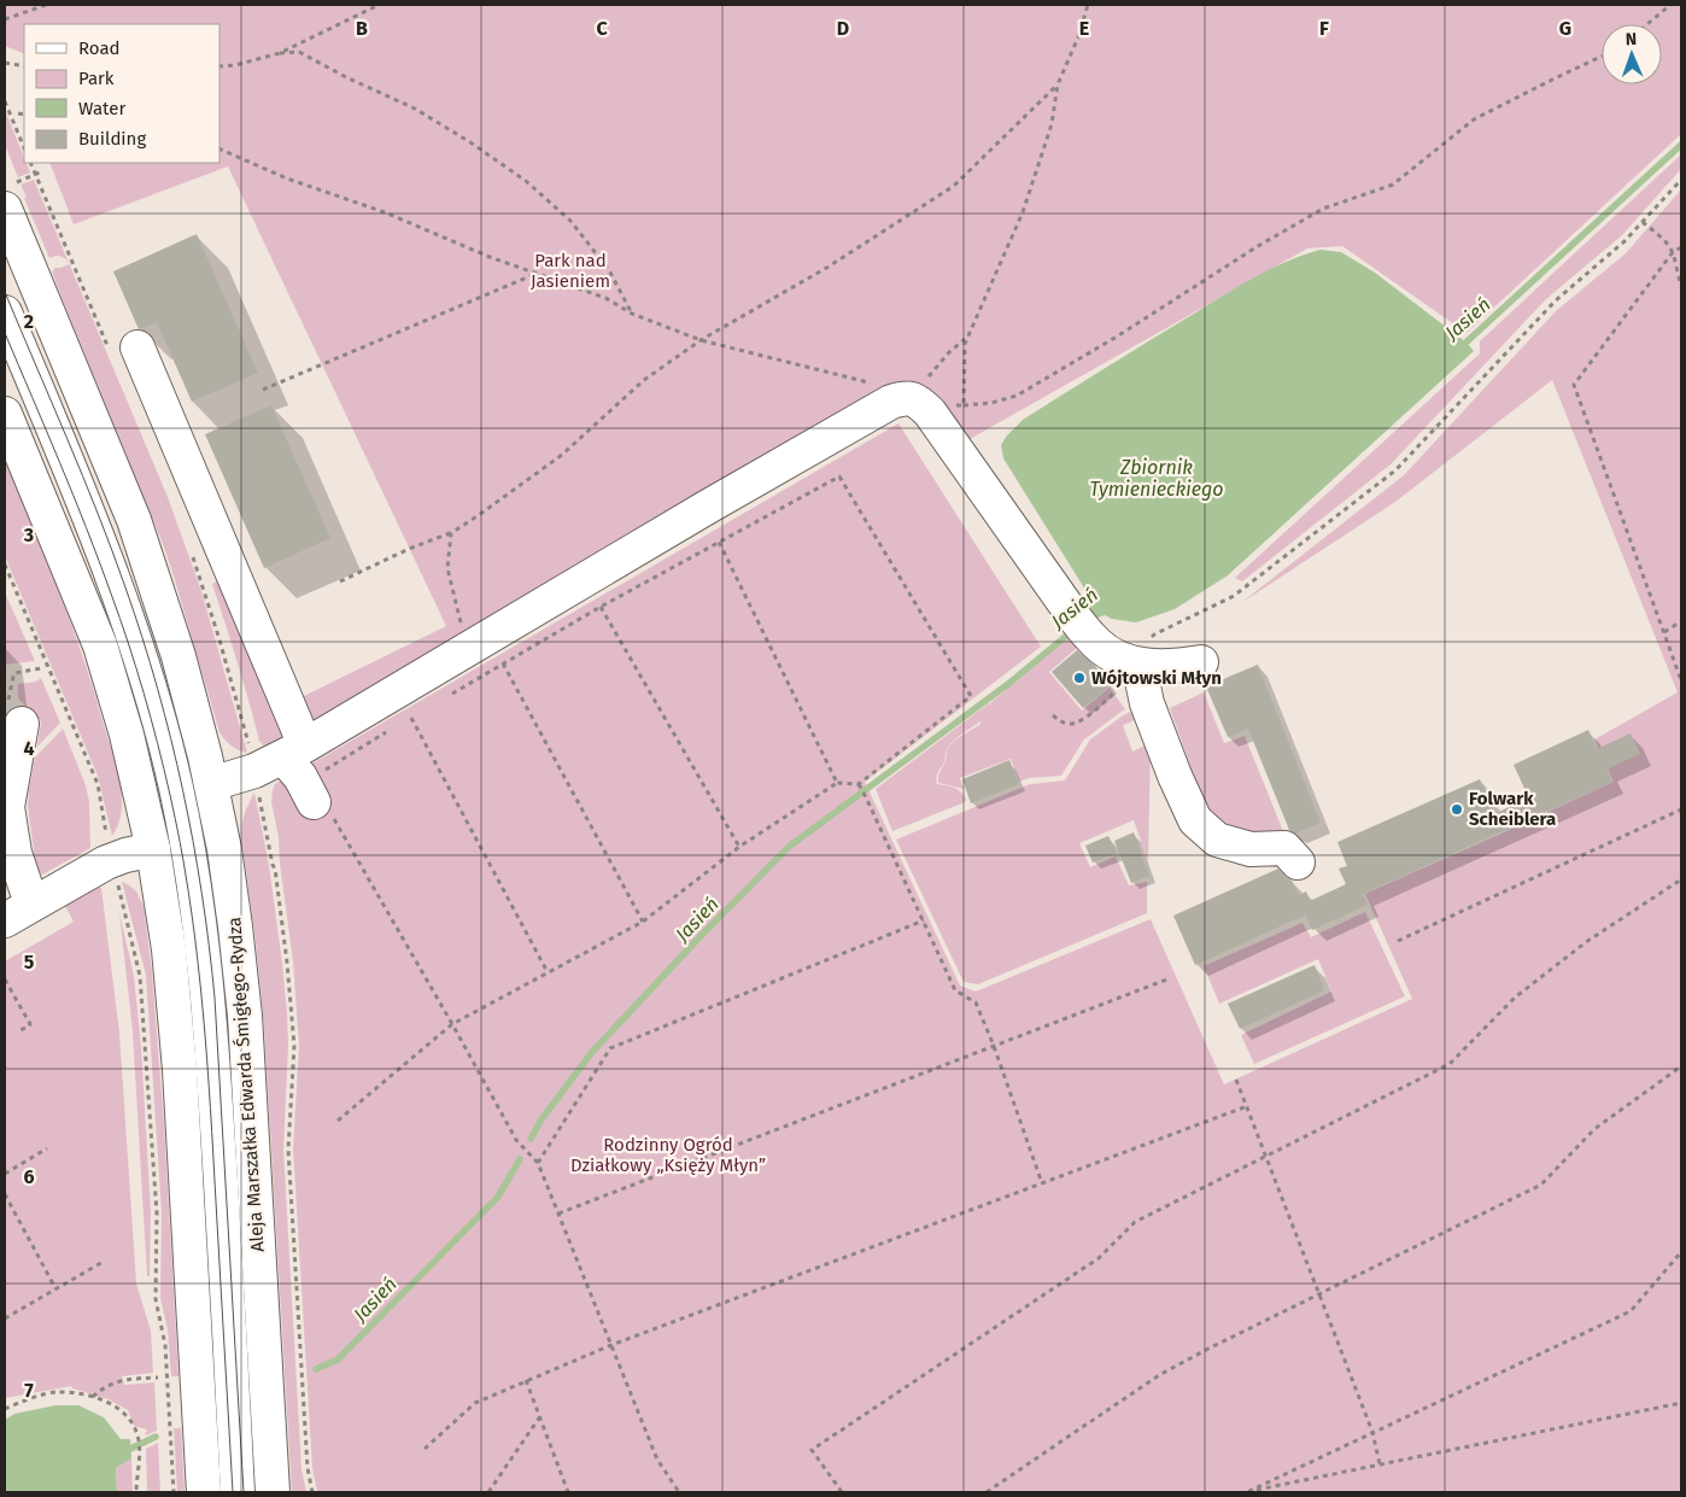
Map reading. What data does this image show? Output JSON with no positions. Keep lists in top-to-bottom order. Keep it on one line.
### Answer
{"streets":{"main road":["Aleja Marszałka Edwarda Śmigłego-Rydza"]},"water":["Jasień","Zbiornik Tymienieckiego"],"parks":["Park nad Jasieniem","Rodzinny Ogród Działkowy „Księży Młyn”"],"places":["Wójtowski Młyn","Folwark Scheiblera"],"legend":["Road","Park","Water","Building"],"north":"top","grid":{"columns":["B","C","D","E","F","G"],"rows":["2","3","4","5","6","7"]}}
